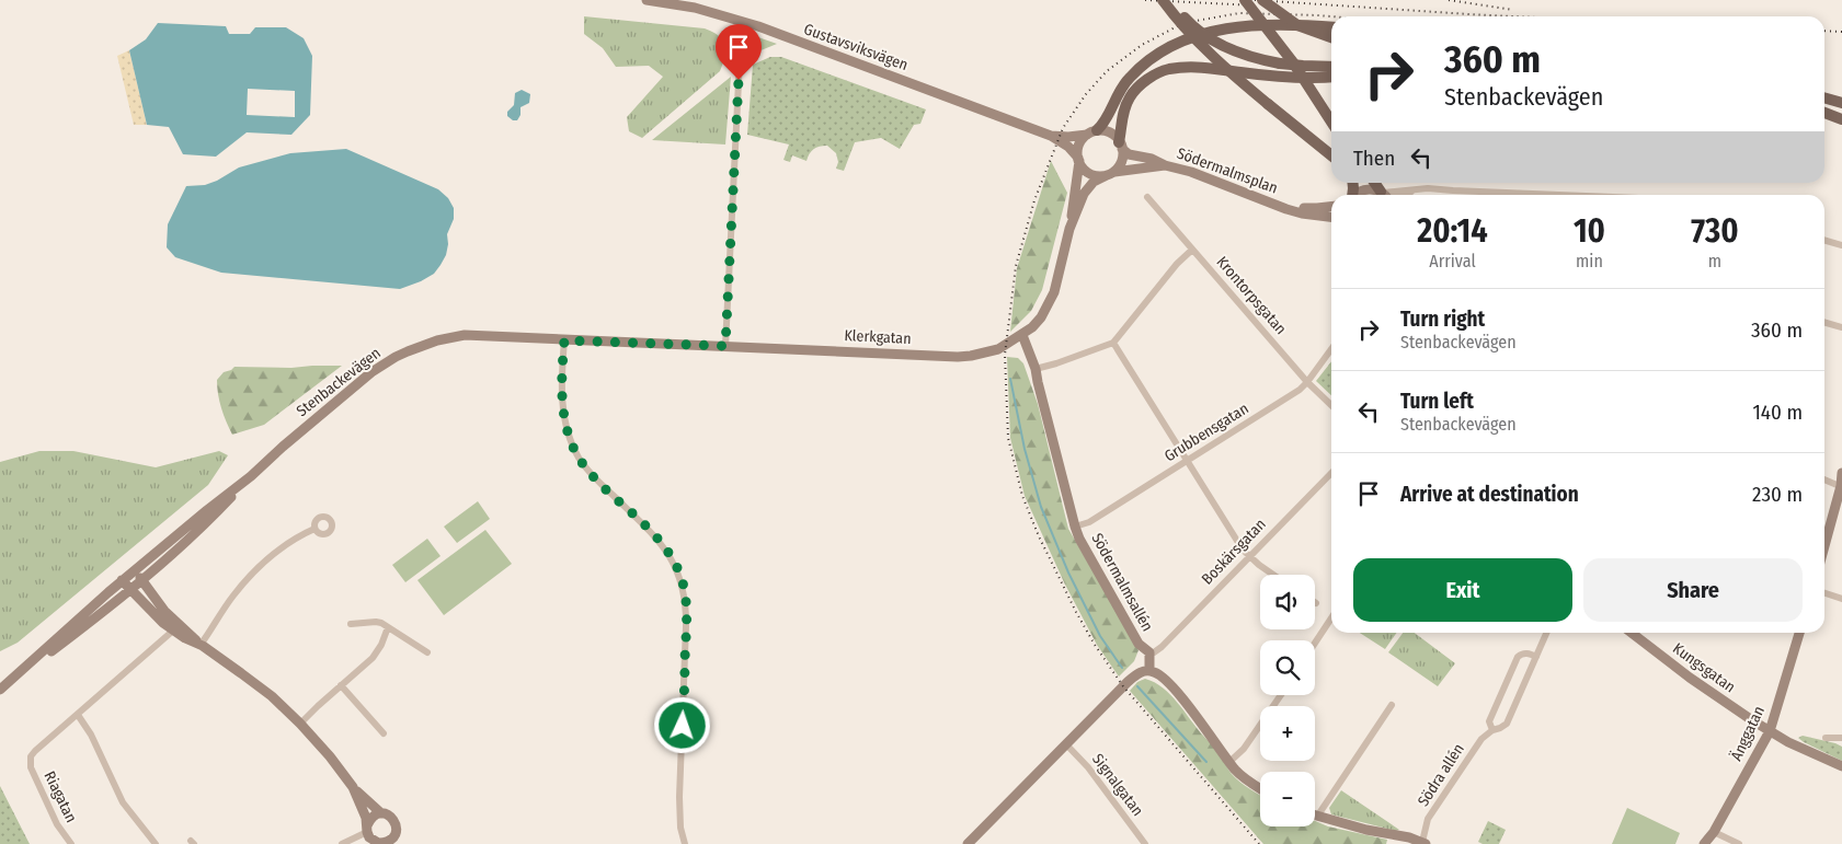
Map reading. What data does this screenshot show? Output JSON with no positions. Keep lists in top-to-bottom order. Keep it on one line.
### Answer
{"streets":{"street":["Gustavsviksvägen","Södermalmsplan","Krontorpsgatan","Klerkgatan","Stenbackevägen","Grubbensgatan","Boskärsgatan","Södermalmsallén","Kungsgatan","Änggatan","Södra allén","Signalgatan","Riagatan"]},"crossings":[["Gustavsviksvägen","Södermalmsplan"],["Krontorpsgatan","Grubbensgatan"],["Klerkgatan","Stenbackevägen"],["Klerkgatan","Södermalmsallén"],["Grubbensgatan","Södermalmsallén"],["Boskärsgatan","Södermalmsallén"],["Kungsgatan","Änggatan"]],"page":{"turn":["360 m","Stenbackevägen"],"then":"Then","eta":["20:14","Arrival","10","min","730","m"],"list":[{"name":"Turn right","note":"Stenbackevägen","value":"360 m"},{"name":"Turn left","note":"Stenbackevägen","value":"140 m"},{"name":"Arrive at destination","value":"230 m"}],"buttons":["Exit","Share"],"map_buttons":["+","−"]}}
